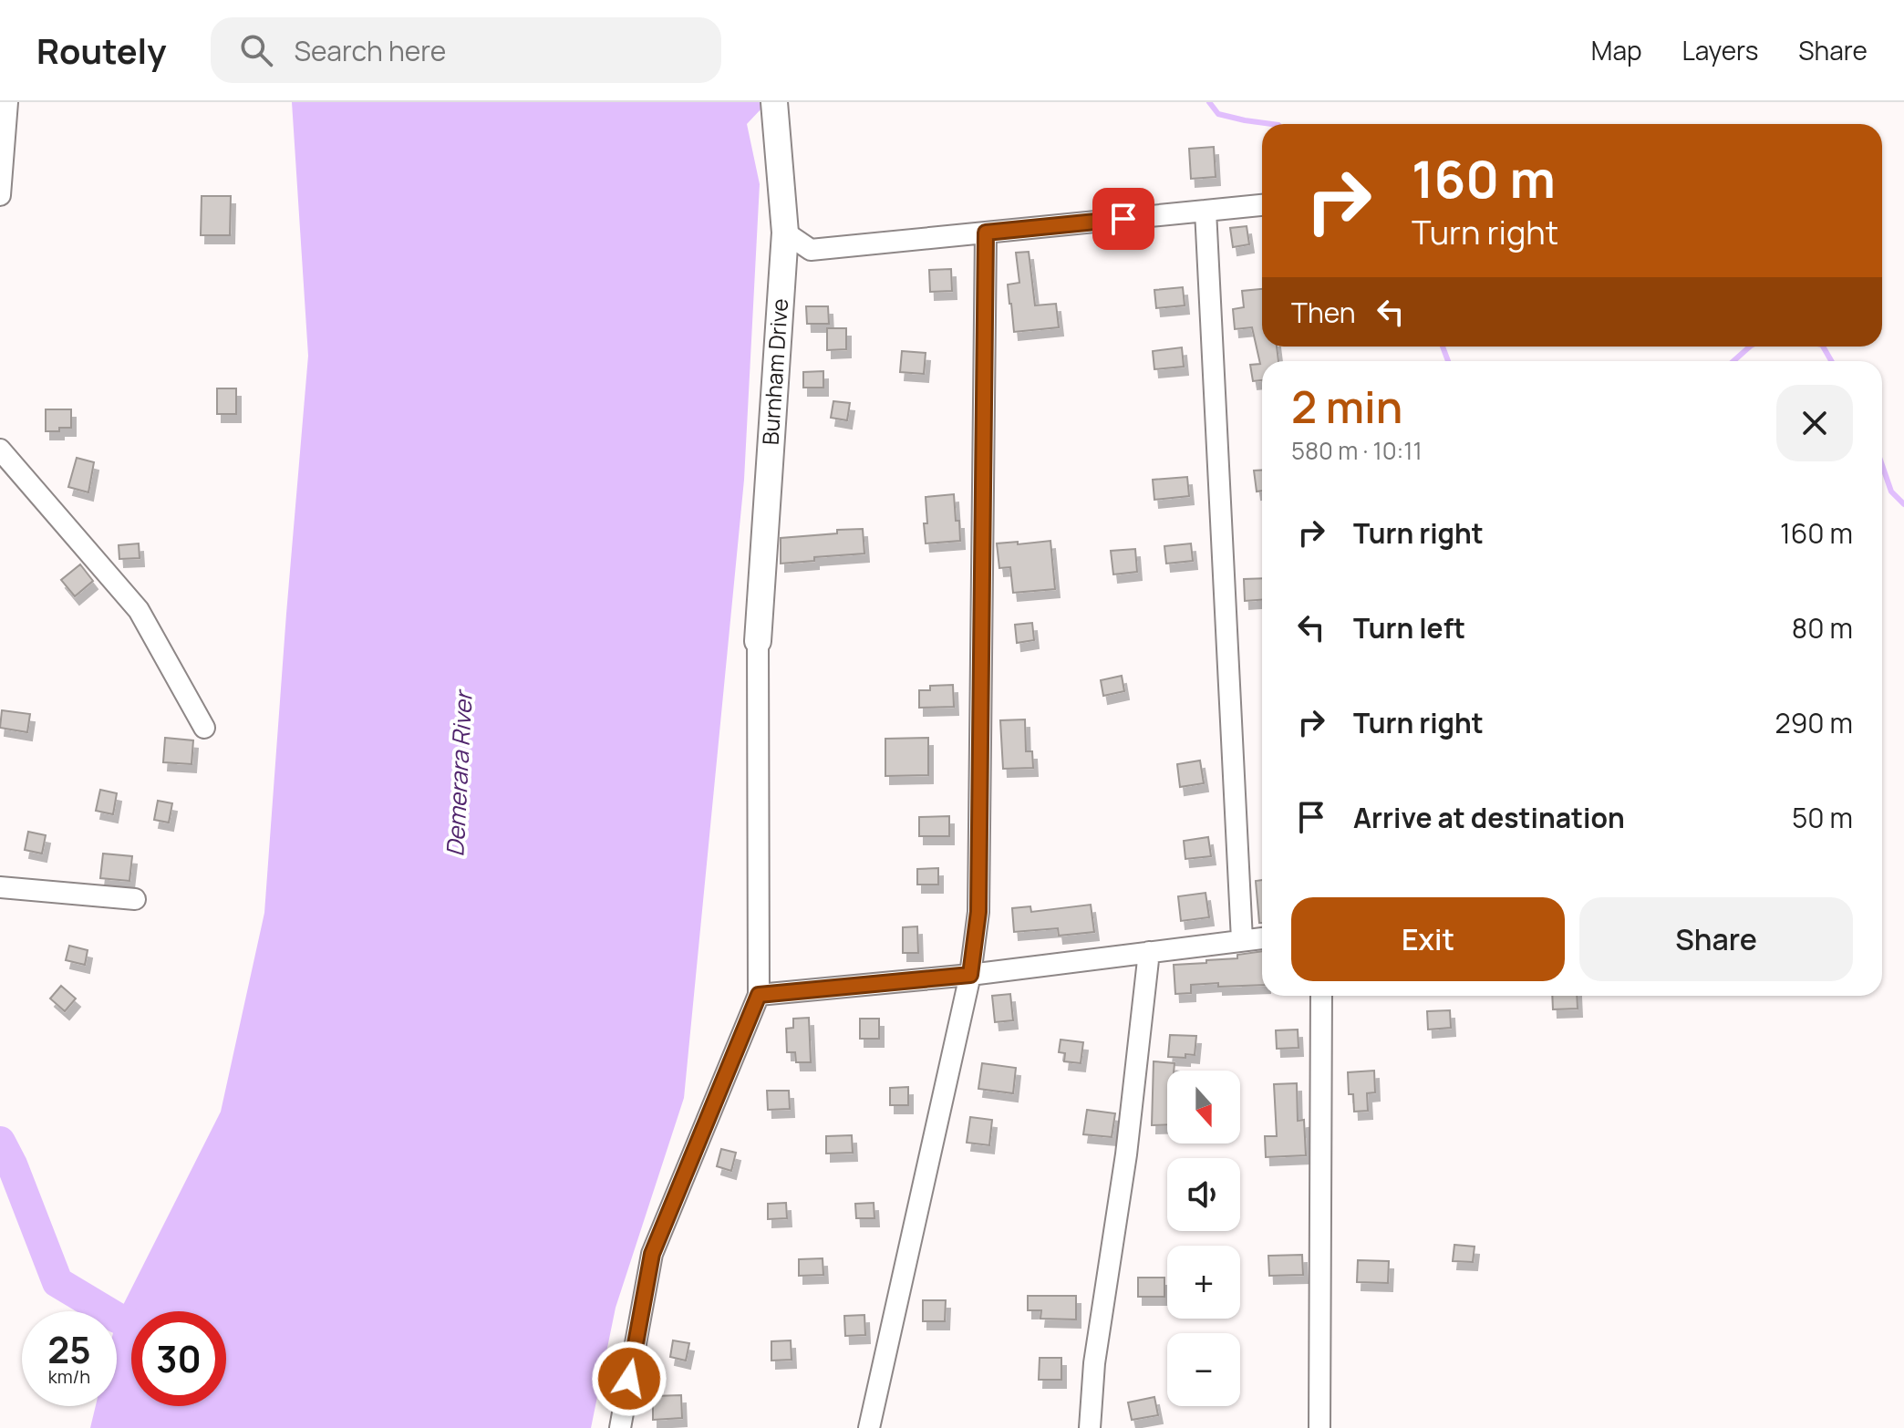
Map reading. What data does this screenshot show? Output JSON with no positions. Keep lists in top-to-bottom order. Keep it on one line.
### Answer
{"streets":{"street":["Burnham Drive"]},"water":["Demerara River"],"north":"bottom","page":{"header":"Routely","search":"Search here","nav":["Map","Layers","Share"],"turn":["160 m","Turn right"],"then":"Then","heading":["2 min","580 m · 10:11"],"list":[{"name":"Turn right","value":"160 m"},{"name":"Turn left","value":"80 m"},{"name":"Turn right","value":"290 m"},{"name":"Arrive at destination","value":"50 m"}],"buttons":["Exit","Share"],"map_buttons":["+","−"],"speed":"25 km/h","limit":"30"}}
